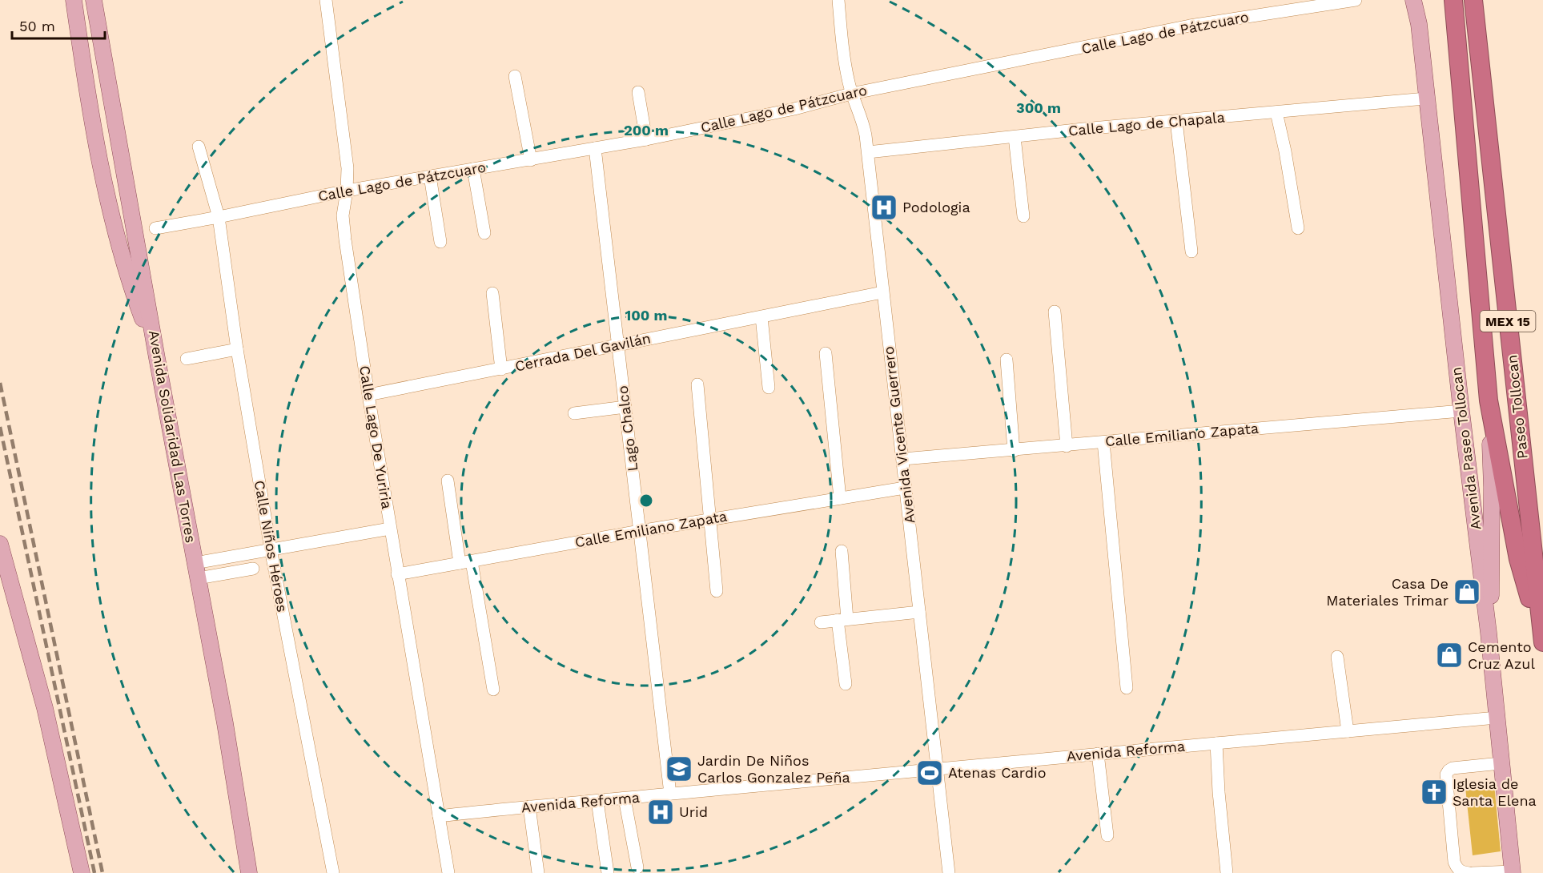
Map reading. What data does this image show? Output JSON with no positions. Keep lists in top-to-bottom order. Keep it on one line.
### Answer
{"streets":{"highway":["MEX 15","Paseo Tollocan"],"main road":["Avenida Solidaridad Las Torres","Avenida Paseo Tollocan"],"street":["Calle Lago de Pátzcuaro","Calle Lago de Chapala","Cerrada Del Gavilán","Lago Chalco","Avenida Vicente Guerrero","Calle Emiliano Zapata","Calle Lago De Yuriria","Calle Niños Héroes","Avenida Reforma"]},"crossings":[["Calle Lago de Pátzcuaro","Lago Chalco"],["Calle Lago de Pátzcuaro","Avenida Vicente Guerrero"],["Calle Lago de Pátzcuaro","Calle Lago De Yuriria"],["Calle Lago de Pátzcuaro","Calle Niños Héroes"],["Calle Lago de Chapala","Avenida Vicente Guerrero"],["Calle Lago de Chapala","Avenida Paseo Tollocan"],["Cerrada Del Gavilán","Lago Chalco"],["Cerrada Del Gavilán","Avenida Vicente Guerrero"],["Cerrada Del Gavilán","Calle Lago De Yuriria"],["Lago Chalco","Calle Emiliano Zapata"],["Lago Chalco","Avenida Reforma"],["Avenida Vicente Guerrero","Calle Emiliano Zapata"],["Avenida Vicente Guerrero","Avenida Reforma"],["Calle Emiliano Zapata","Calle Lago De Yuriria"],["Calle Emiliano Zapata","Avenida Paseo Tollocan"],["Calle Lago De Yuriria","Avenida Reforma"],["Avenida Paseo Tollocan","Avenida Reforma"]],"places":{"hospital":["Podologia","Urid"],"shop":["Casa De Materiales Trimar","Cemento Cruz Azul"],"school or university":["Jardin De Niños Carlos Gonzalez Peña"],"sports":["Atenas Cardio"],"church":["Iglesia de Santa Elena"]},"scale_bar":"50 m","rings":["300 m","200 m","100 m"]}
